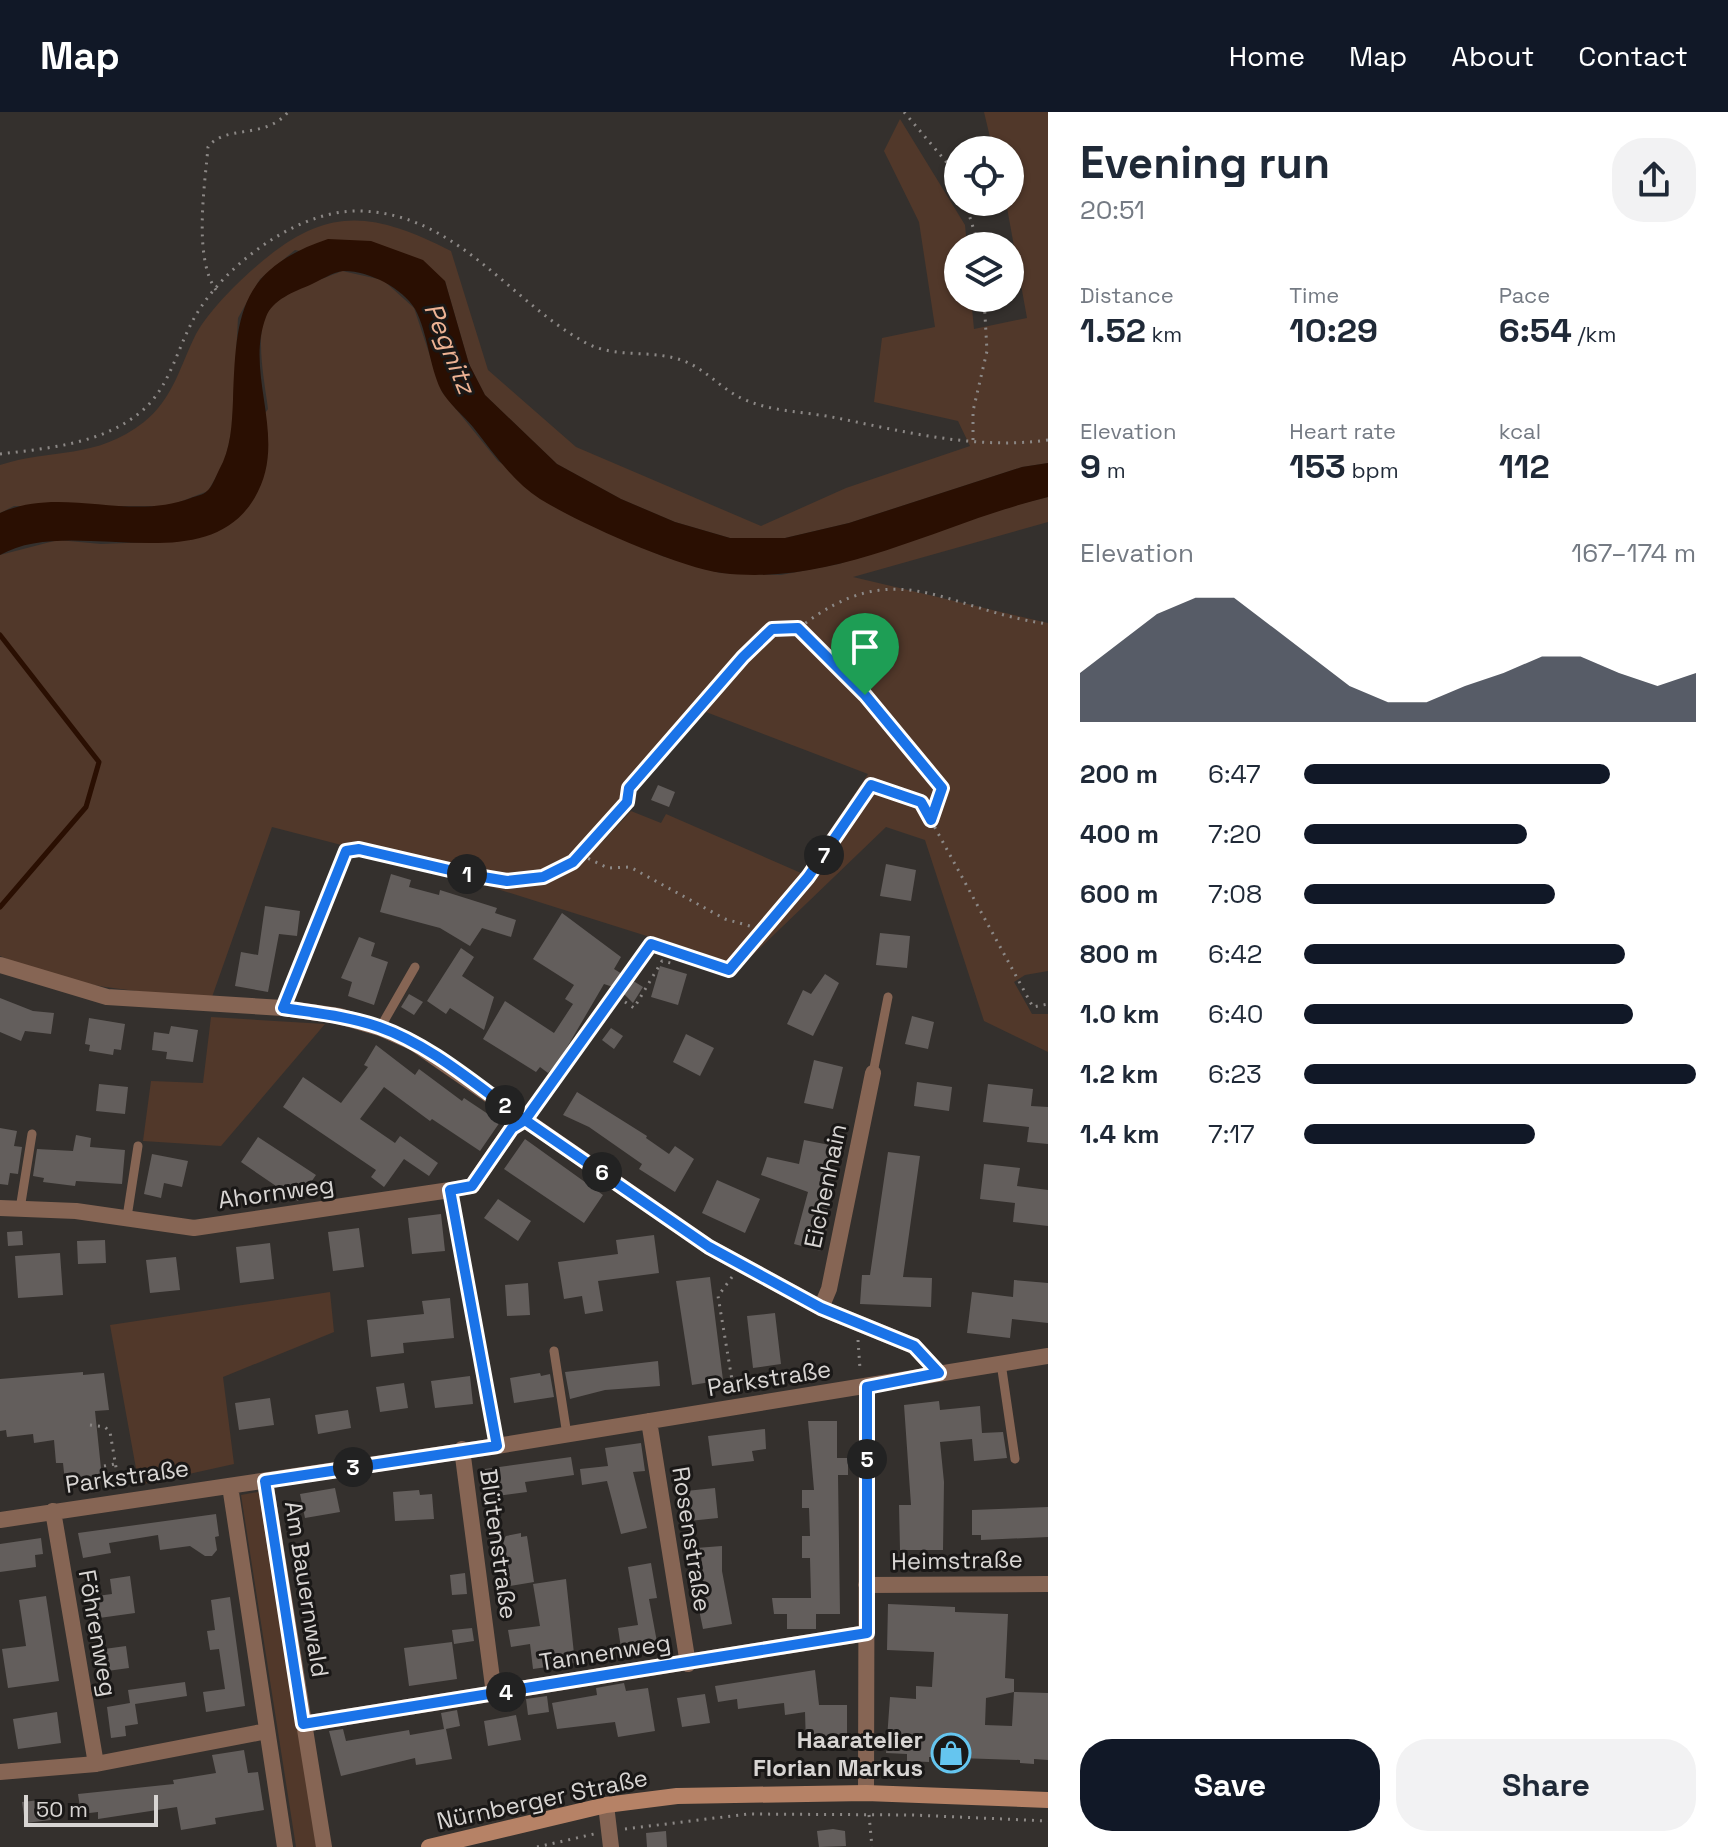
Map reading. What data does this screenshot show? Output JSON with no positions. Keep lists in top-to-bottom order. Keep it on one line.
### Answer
{"streets":{"main road":["Nürnberger Straße"],"street":["Eichenhain","Ahornweg","Parkstraße","Rosenstraße","Blütenstraße","Heimstraße","Am Bauernwald","Föhrenweg","Tannenweg"]},"crossings":[["Parkstraße","Rosenstraße"],["Parkstraße","Blütenstraße"],["Parkstraße","Am Bauernwald"],["Parkstraße","Föhrenweg"],["Rosenstraße","Tannenweg"],["Blütenstraße","Tannenweg"],["Am Bauernwald","Tannenweg"]],"water":["Pegnitz"],"places":{"shop":["Haaratelier Florian Markus"]},"scale_bar":"50 m","page":{"header":"Map","nav":["Home","Map","About","Contact"],"heading":["Evening run","20:51"],"stats":[["Distance","1.52 km"],["Time","10:29"],["Pace","6:54 /km"],["Elevation","9 m"],["Heart rate","153 bpm"],["kcal","112"]],"chart":["Elevation","167–174 m"],"list":[{"name":"200 m","note":"6:47"},{"name":"400 m","note":"7:20"},{"name":"600 m","note":"7:08"},{"name":"800 m","note":"6:42"},{"name":"1.0 km","note":"6:40"},{"name":"1.2 km","note":"6:23"},{"name":"1.4 km","note":"7:17"}],"pins":["7","1","2","6","5","3","4"],"buttons":["Save","Share"],"scale":"50 m"}}
